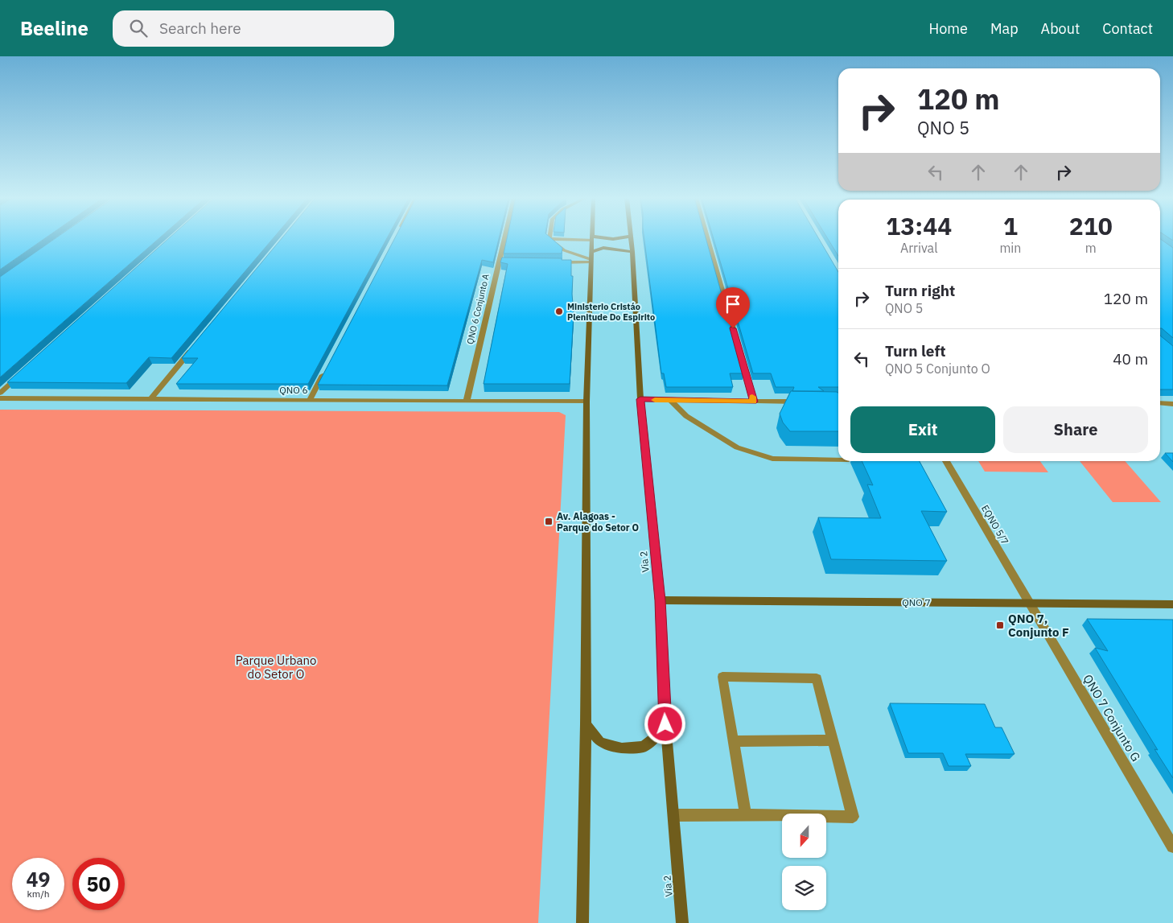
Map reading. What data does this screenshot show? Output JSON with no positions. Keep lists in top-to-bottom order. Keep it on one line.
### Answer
{"streets":{"main road":["Via 2","QNO 7"],"street":["QNO 6 Conjunto A","QNO 6","EQNO 5/7","QNO 7 Conjunto G"]},"crossings":[["QNO 6 Conjunto A","QNO 6"],["EQNO 5/7","QNO 7"],["EQNO 5/7","QNO 7 Conjunto G"],["Via 2","QNO 7"],["QNO 7","QNO 7 Conjunto G"]],"parks":["Parque Urbano do Setor O"],"places":{"other":["Ministerio Cristáo Plenitude Do Espirito"],"transit":["Av. Alagoas - Parque do Setor O","QNO 7, Conjunto F"]},"north":"bottom","page":{"header":"Beeline","search":"Search here","nav":["Home","Map","About","Contact"],"turn":["120 m","QNO 5"],"eta":["13:44","Arrival","1","min","210","m"],"list":[{"name":"Turn right","note":"QNO 5","value":"120 m"},{"name":"Turn left","note":"QNO 5 Conjunto O","value":"40 m"}],"buttons":["Exit","Share"],"speed":"49 km/h","limit":"50"}}
